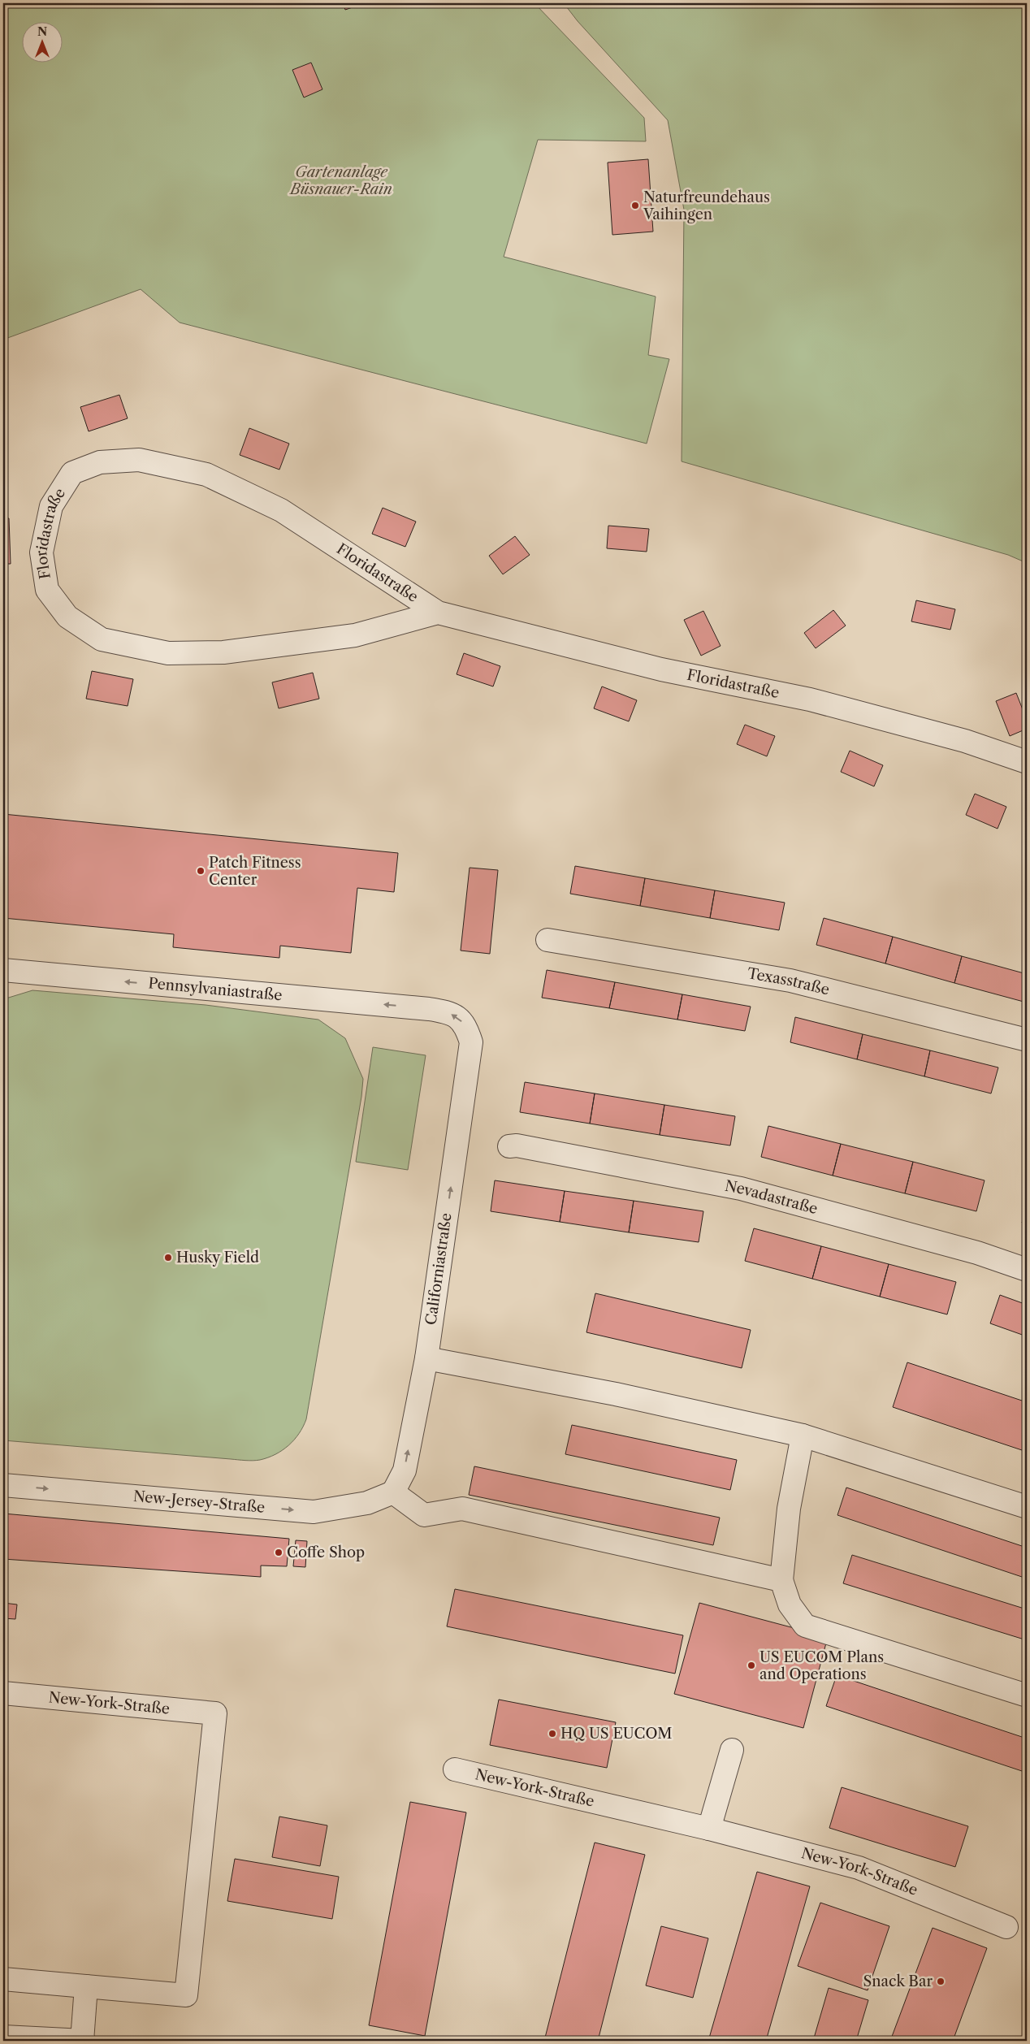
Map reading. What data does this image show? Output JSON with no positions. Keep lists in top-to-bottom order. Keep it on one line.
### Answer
{"streets":{"street":["Floridastraße","Texasstraße","Pennsylvaniastraße","Nevadastraße","Californiastraße","New-Jersey-Straße","New-York-Straße"]},"crossings":[["Pennsylvaniastraße","Californiastraße"],["Californiastraße","New-Jersey-Straße"]],"one_way":["Pennsylvaniastraße","Californiastraße","New-Jersey-Straße"],"parks":["Gartenanlage Büsnauer-Rain"],"places":["Naturfreundehaus Vaihingen","Patch Fitness Center","Husky Field","Coffe Shop","US EUCOM Plans and Operations","HQ US EUCOM","Snack Bar"],"north":"top"}
